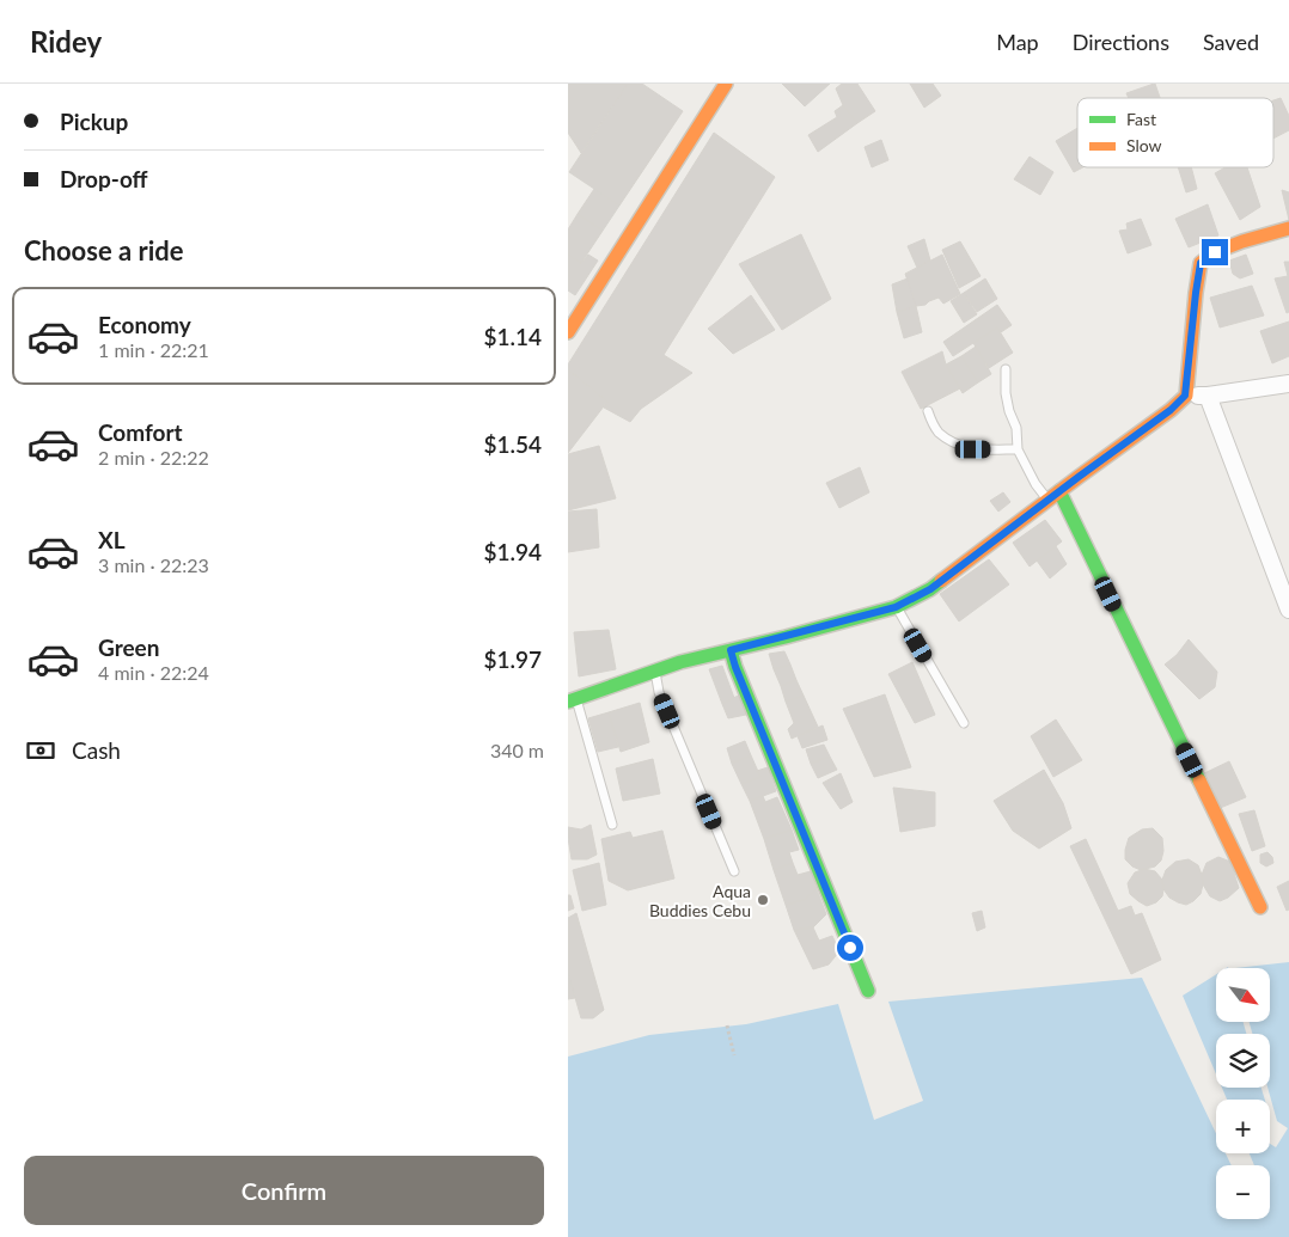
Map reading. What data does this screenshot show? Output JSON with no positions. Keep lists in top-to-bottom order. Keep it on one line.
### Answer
{"places":["Aqua Buddies Cebu"],"legend":["Fast","Slow"],"north":"bottom right","page":{"header":"Ridey","nav":["Map","Directions","Saved"],"banner":["Pickup","Drop-off"],"heading":"Choose a ride","list":[{"name":"Economy","note":"1 min · 22:21","value":"$1.14"},{"name":"Comfort","note":"2 min · 22:22","value":"$1.54"},{"name":"XL","note":"3 min · 22:23","value":"$1.94"},{"name":"Green","note":"4 min · 22:24","value":"$1.97"}],"pay":["Cash","340 m"],"map_buttons":["+","−"],"buttons":"Confirm"}}
